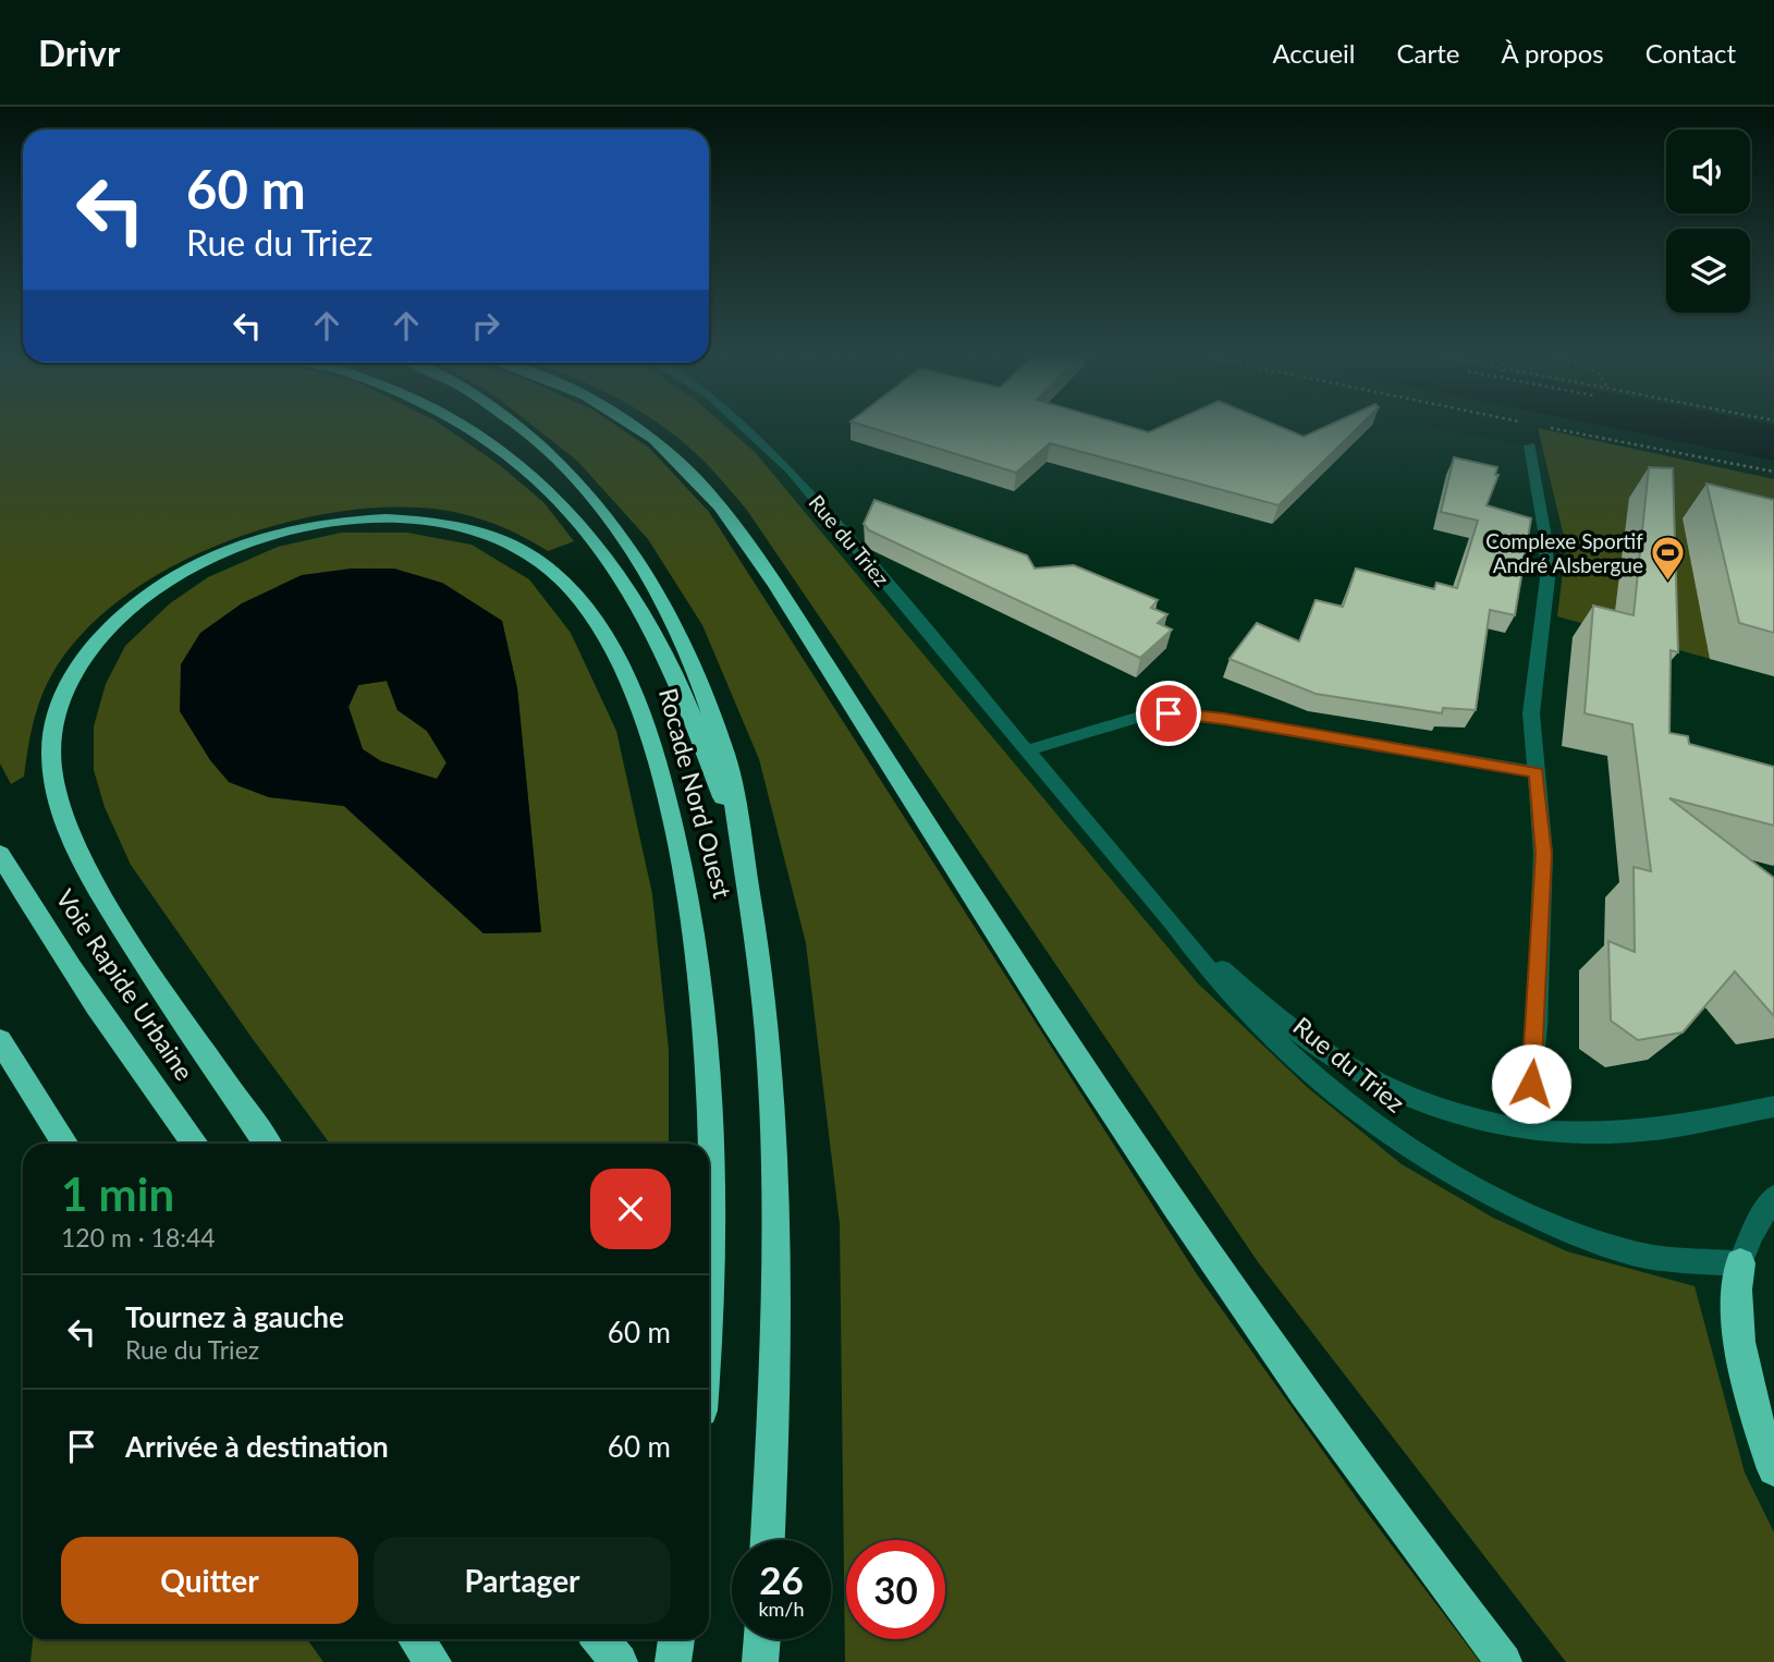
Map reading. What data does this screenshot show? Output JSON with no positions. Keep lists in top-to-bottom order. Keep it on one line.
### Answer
{"streets":{"highway":["Rocade Nord Ouest","Voie Rapide Urbaine"],"street":["Rue du Triez"]},"places":{"sports":["Complexe Sportif André Alsbergue"]},"page":{"header":"Drivr","nav":["Accueil","Carte","À propos","Contact"],"turn":["60 m","Rue du Triez"],"heading":["1 min","120 m · 18:44"],"list":[{"name":"Tournez à gauche","note":"Rue du Triez","value":"60 m"},{"name":"Arrivée à destination","value":"60 m"}],"buttons":["Quitter","Partager"],"speed":"26 km/h","limit":"30"}}
